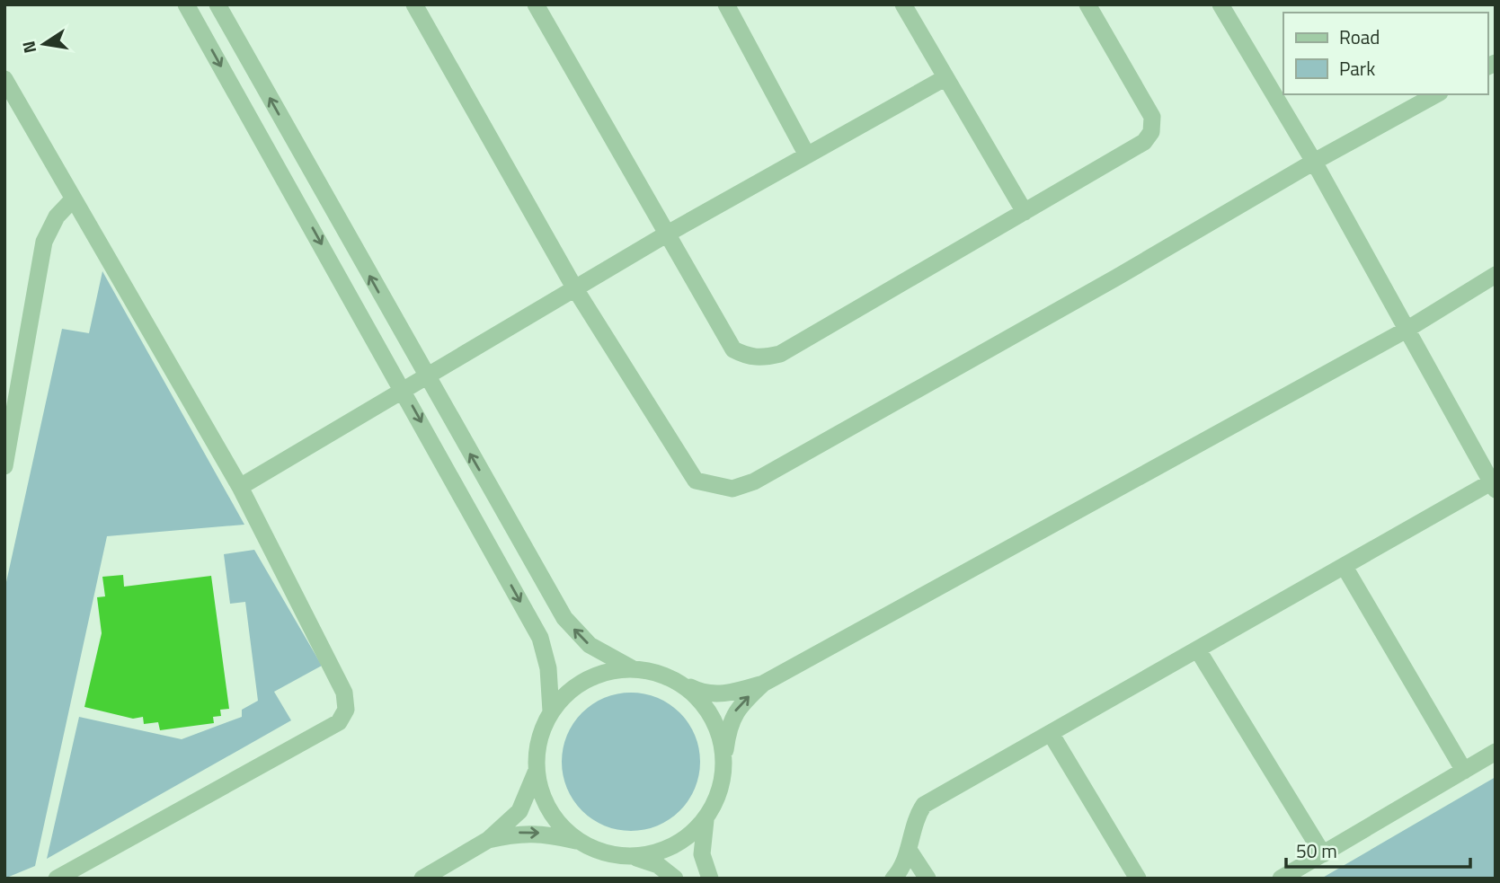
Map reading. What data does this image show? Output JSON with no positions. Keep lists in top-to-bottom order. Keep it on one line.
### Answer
{"legend":["Road","Park"],"scale_bar":"50 m","north":"left"}
